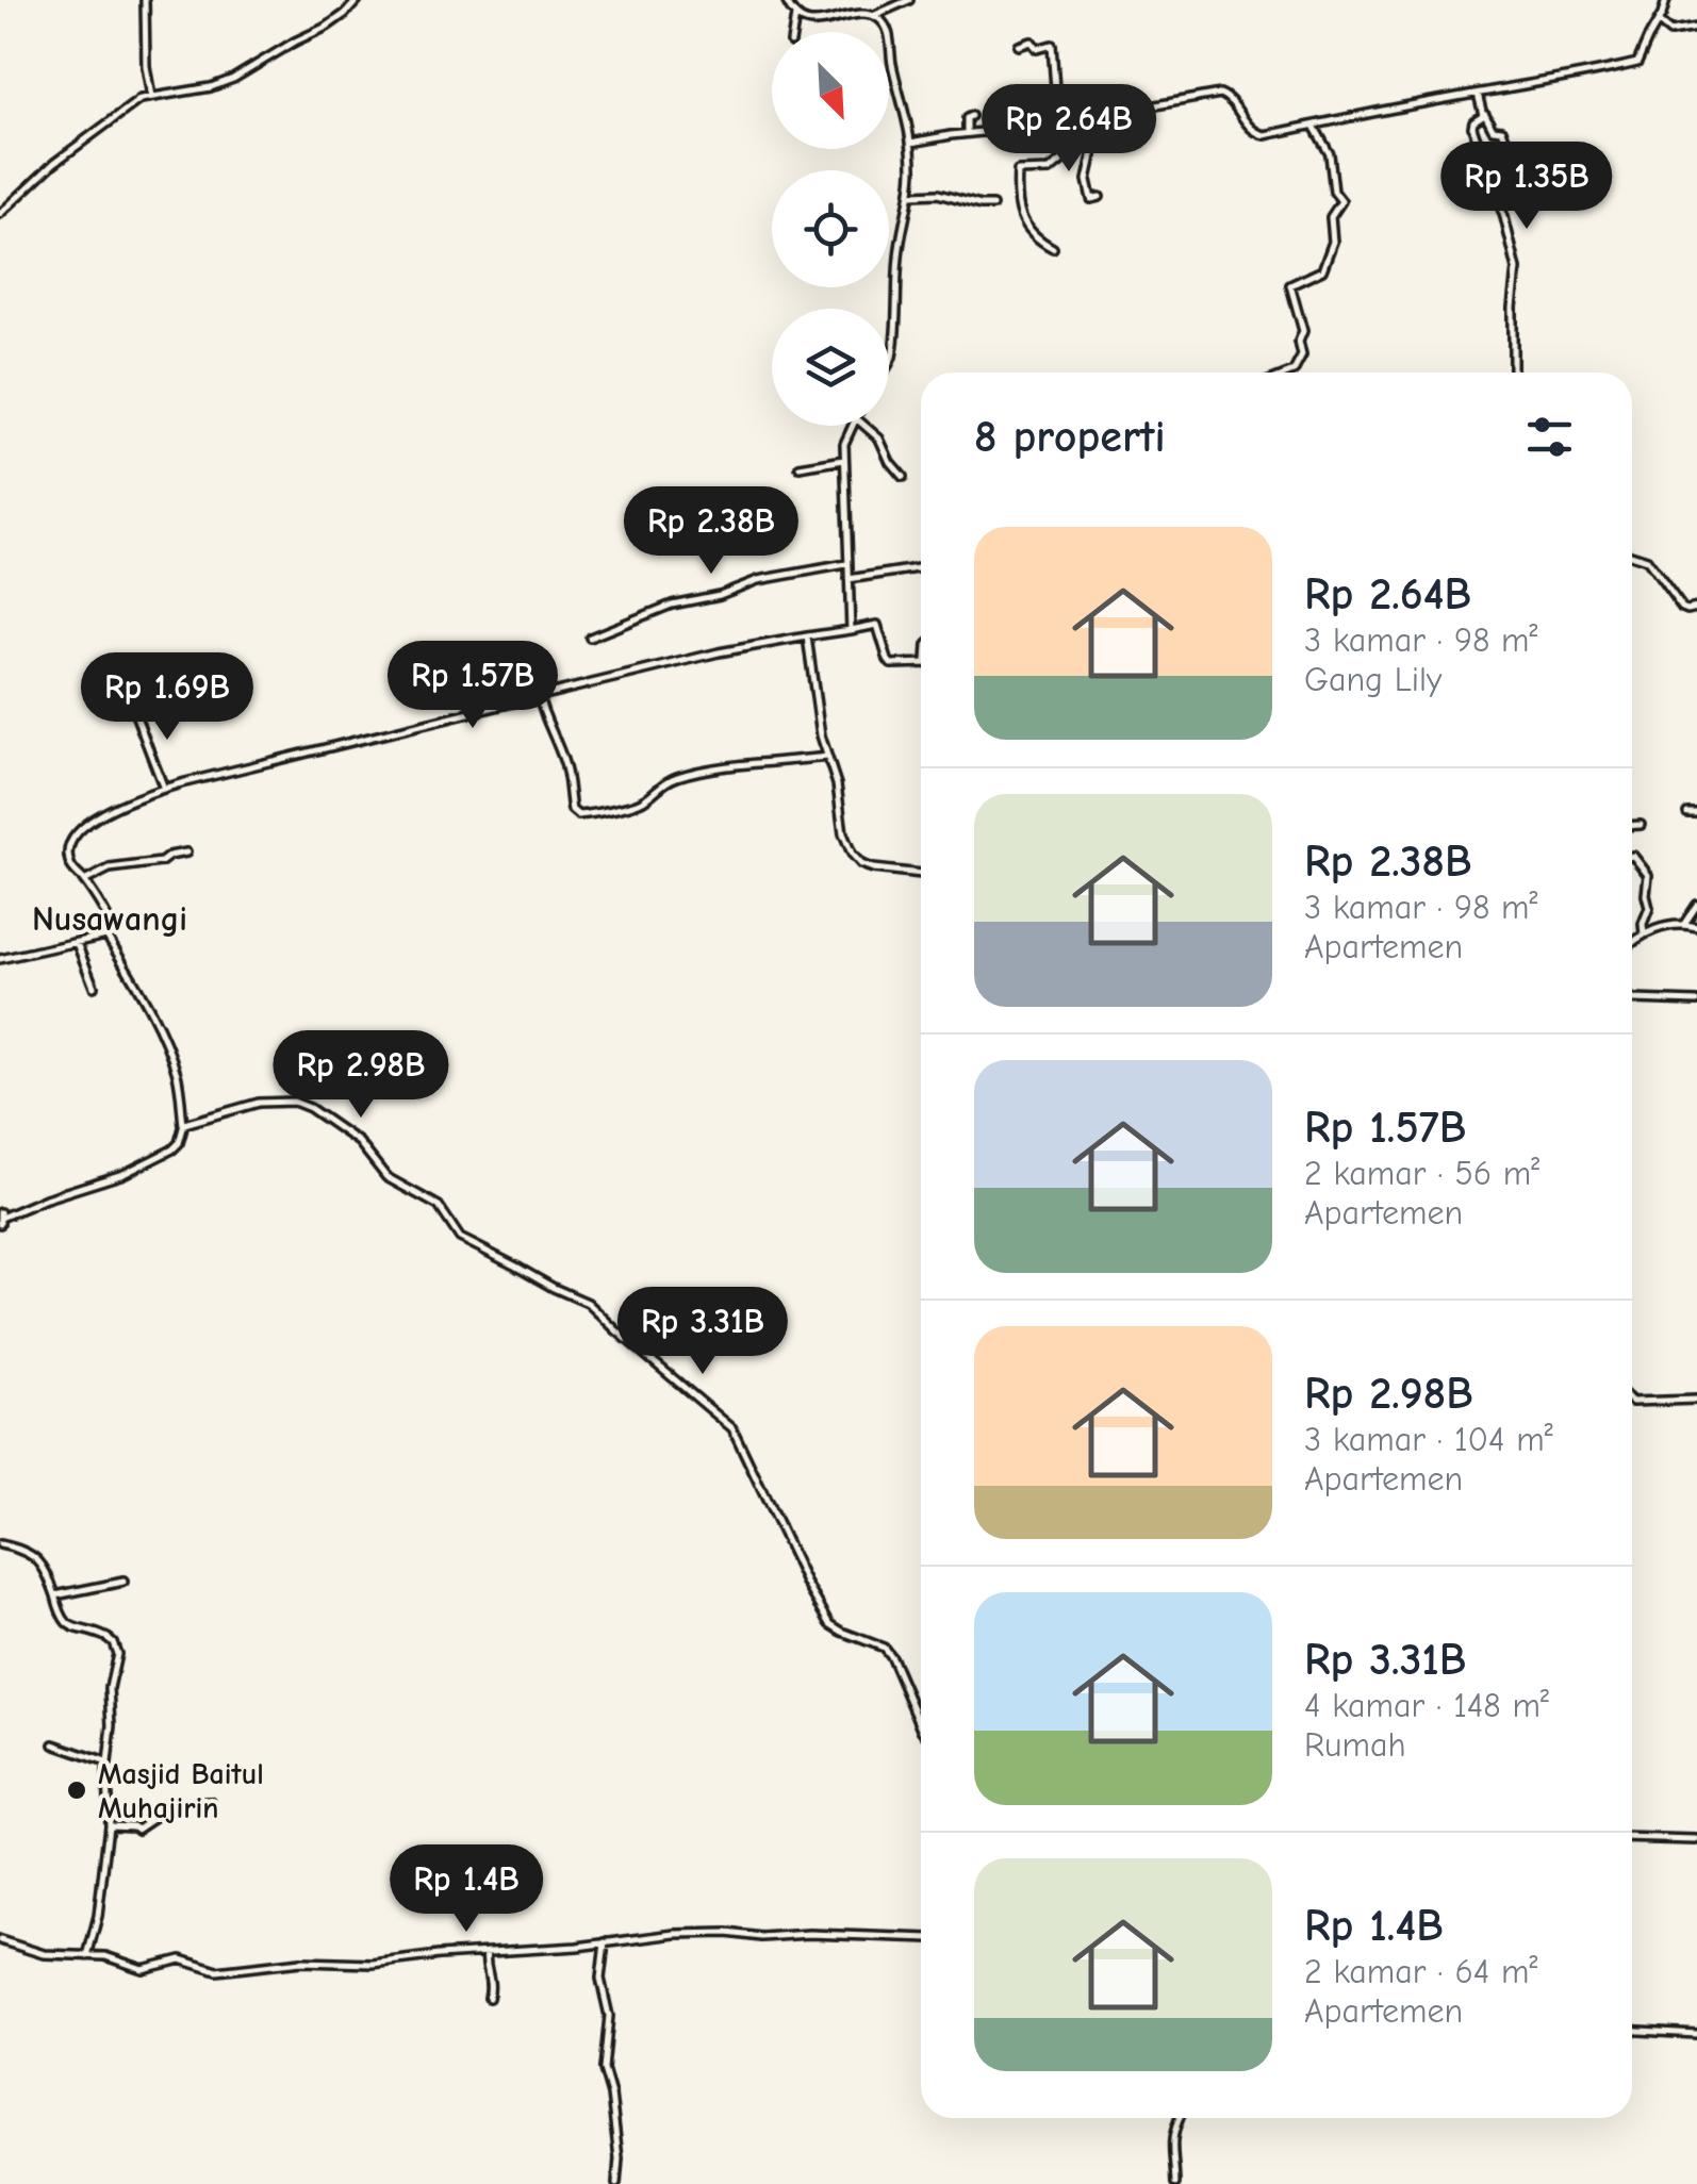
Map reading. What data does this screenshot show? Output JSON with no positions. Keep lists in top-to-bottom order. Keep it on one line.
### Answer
{"districts":["Nusawangi"],"places":["Masjid Baitul Muhajirin"],"north":"bottom right","page":{"price":["Rp 2.64B","Rp 1.35B","Rp 2.38B","Rp 1.57B","Rp 1.69B","Rp 2.98B","Rp 3.31B","Rp 1.4B"],"heading":"8 properti","list":[{"name":"Rp 2.64B","note":"3 kamar · 98 m² · Gang Lily"},{"name":"Rp 2.38B","note":"3 kamar · 98 m² · Apartemen"},{"name":"Rp 1.57B","note":"2 kamar · 56 m² · Apartemen"},{"name":"Rp 2.98B","note":"3 kamar · 104 m² · Apartemen"},{"name":"Rp 3.31B","note":"4 kamar · 148 m² · Rumah"},{"name":"Rp 1.4B","note":"2 kamar · 64 m² · Apartemen"}]}}
